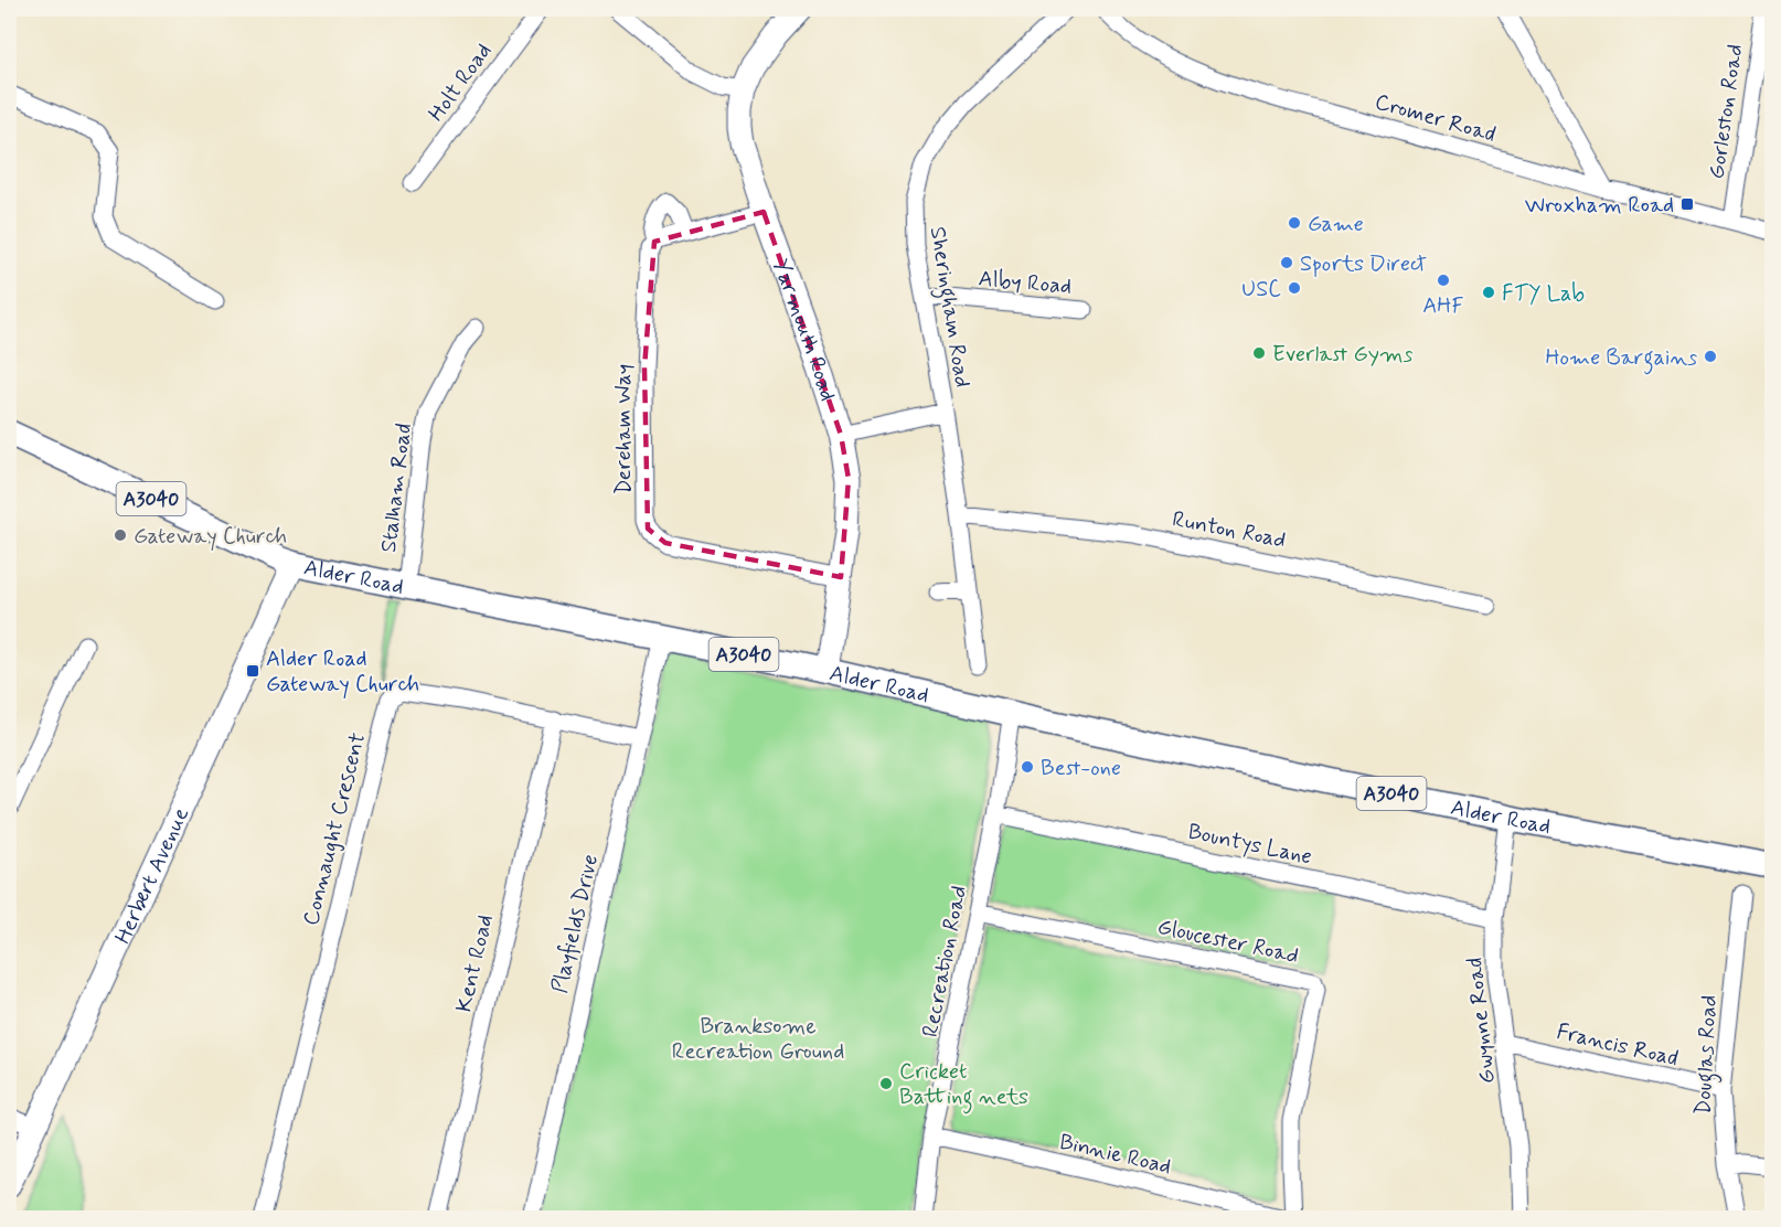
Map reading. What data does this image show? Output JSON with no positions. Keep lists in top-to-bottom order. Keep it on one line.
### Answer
{"streets":{"main road":["A3040","Alder Road"],"street":["Holt Road","Gorleston Road","Cromer Road","Alby Road","Sheringham Road","Yarmouth Road","Dereham Way","Stalham Road","Runton Road","Connaught Crescent","Bountys Lane","Herbert Avenue","Playfields Drive","Gloucester Road","Recreation Road","Kent Road","Gwynne Road","Francis Road","Douglas Road","Binnie Road"]},"crossings":[["Gorleston Road","Cromer Road"],["Alby Road","Sheringham Road"],["Sheringham Road","Runton Road"],["Yarmouth Road","Dereham Way"],["Yarmouth Road","Alder Road"],["Stalham Road","Alder Road"],["Alder Road","Herbert Avenue"],["Alder Road","Playfields Drive"],["Alder Road","Recreation Road"],["Alder Road","Gwynne Road"],["Connaught Crescent","Playfields Drive"],["Connaught Crescent","Kent Road"],["Bountys Lane","Recreation Road"],["Bountys Lane","Gwynne Road"],["Gloucester Road","Recreation Road"],["Gloucester Road","Binnie Road"],["Recreation Road","Binnie Road"],["Gwynne Road","Francis Road"],["Francis Road","Douglas Road"]],"parks":["Branksome Recreation Ground"],"places":{"transit":["Wroxham Road","Alder Road Gateway Church"],"other":["Game","Sports Direct","AHF","USC","FTY Lab","Everlast Gyms","Home Bargains","Gateway Church","Best-one","Cricket Batting nets"]}}
